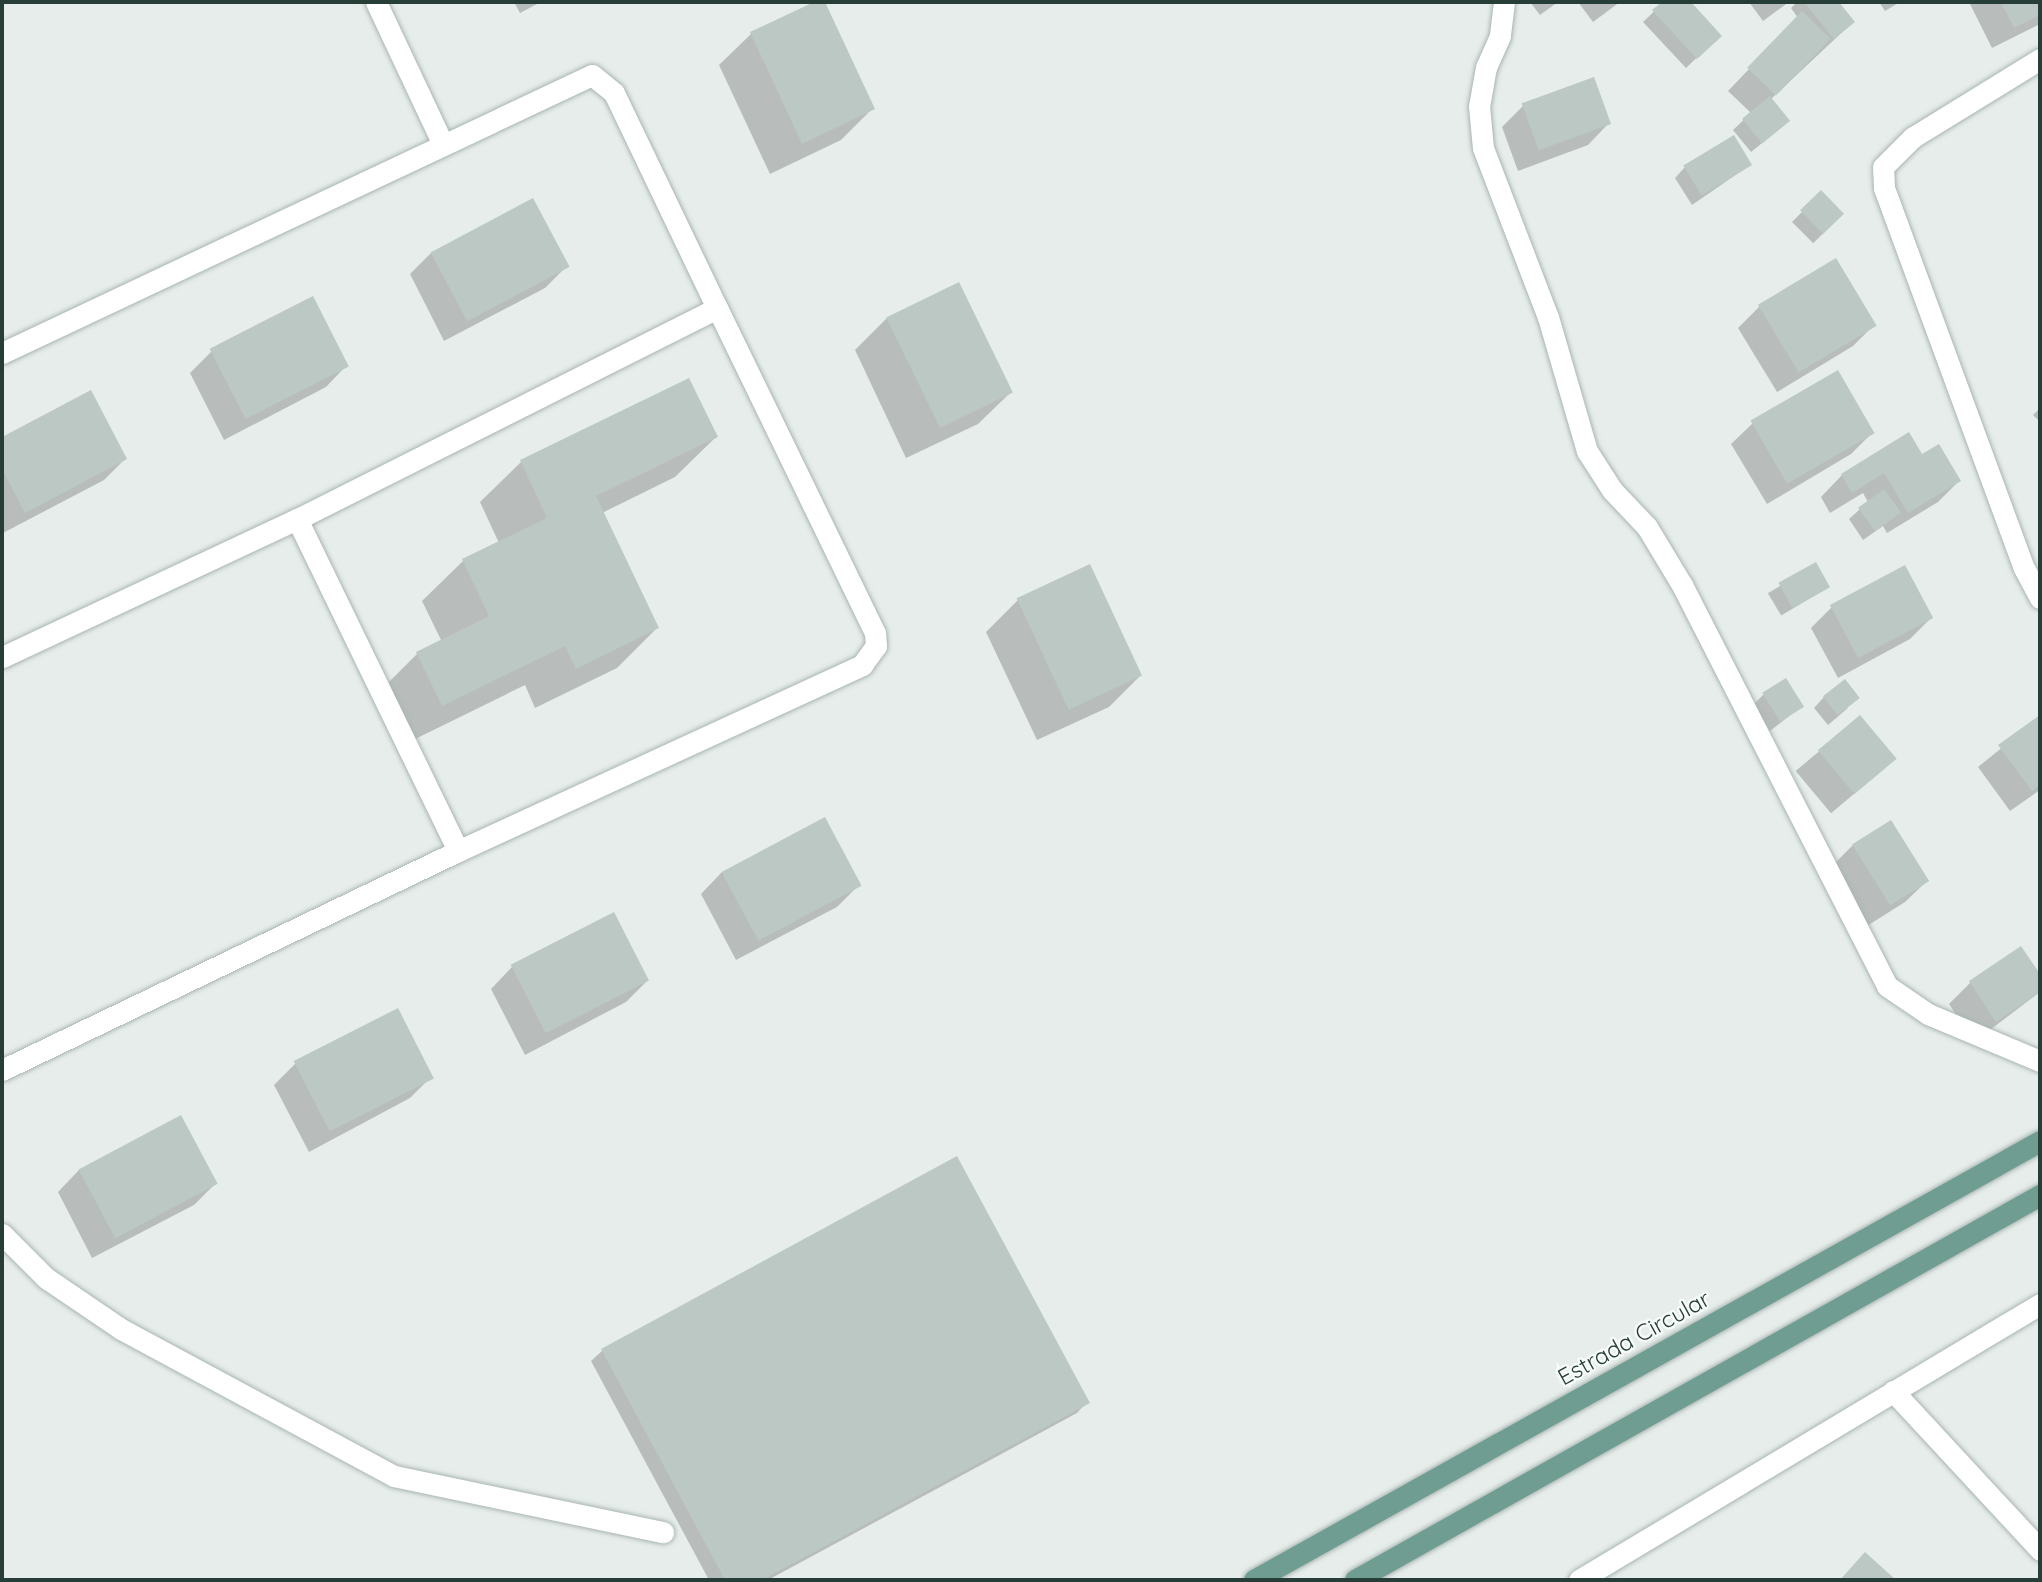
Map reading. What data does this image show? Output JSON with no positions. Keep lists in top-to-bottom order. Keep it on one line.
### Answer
{"streets":{"main road":["Estrada Circular"]}}
